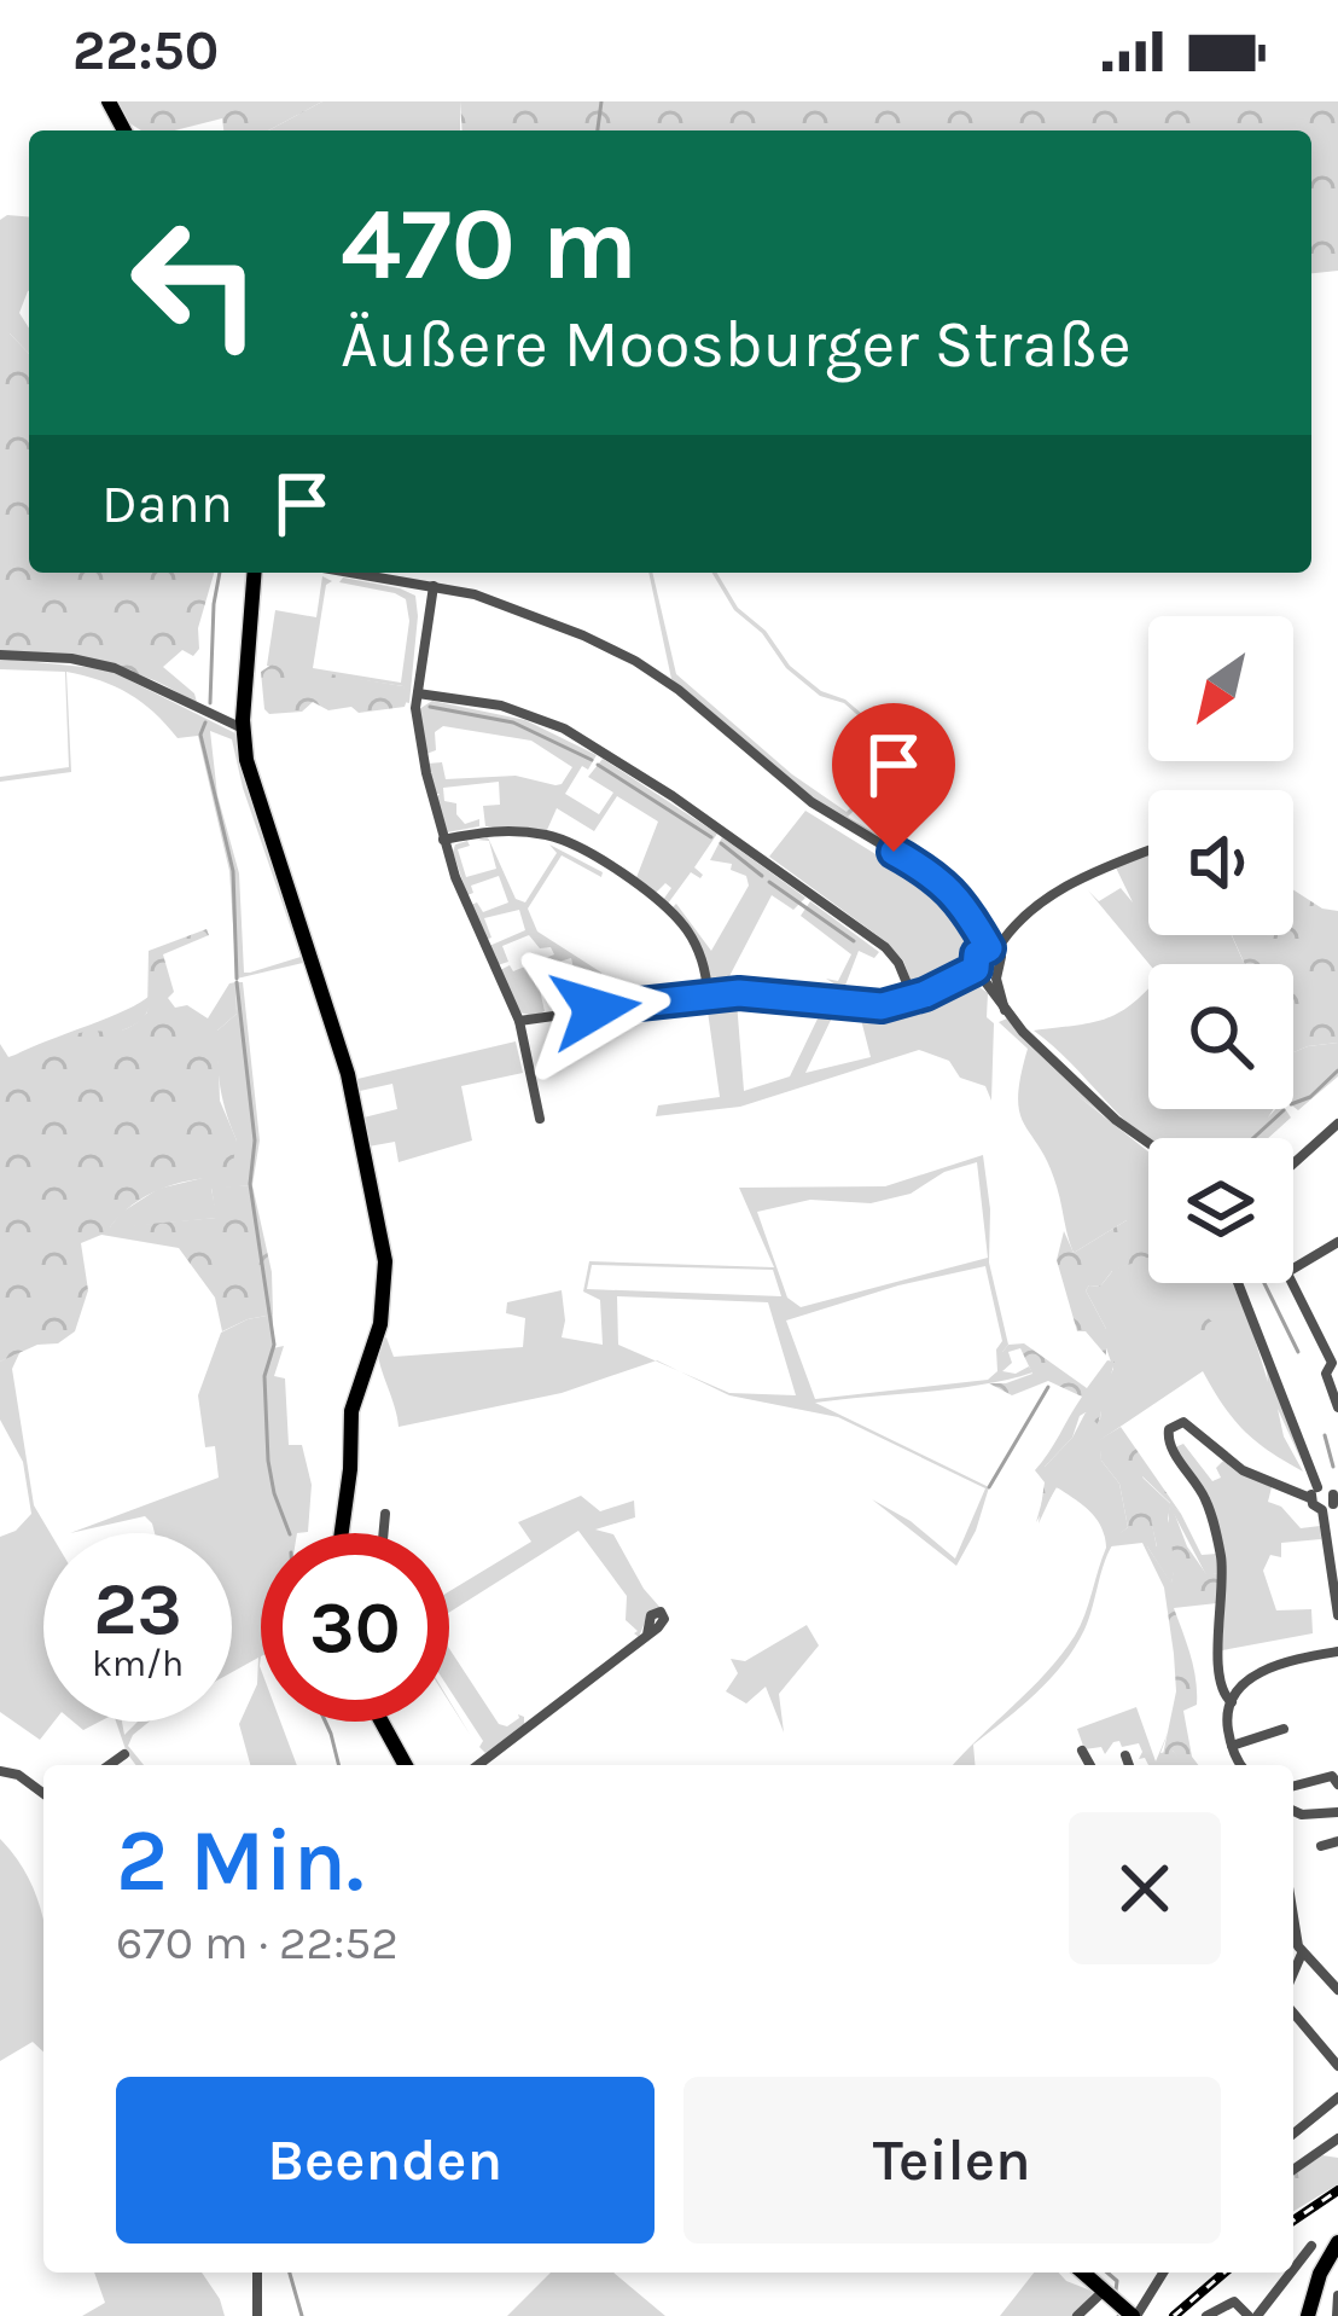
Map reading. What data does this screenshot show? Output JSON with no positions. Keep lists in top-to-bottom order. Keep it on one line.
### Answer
{"north":"bottom left","page":{"status":"22:50","turn":["470 m","Äußere Moosburger Straße"],"then":"Dann","speed":"23 km/h","limit":"30","heading":["2 Min.","670 m · 22:52"],"buttons":["Beenden","Teilen"]}}
